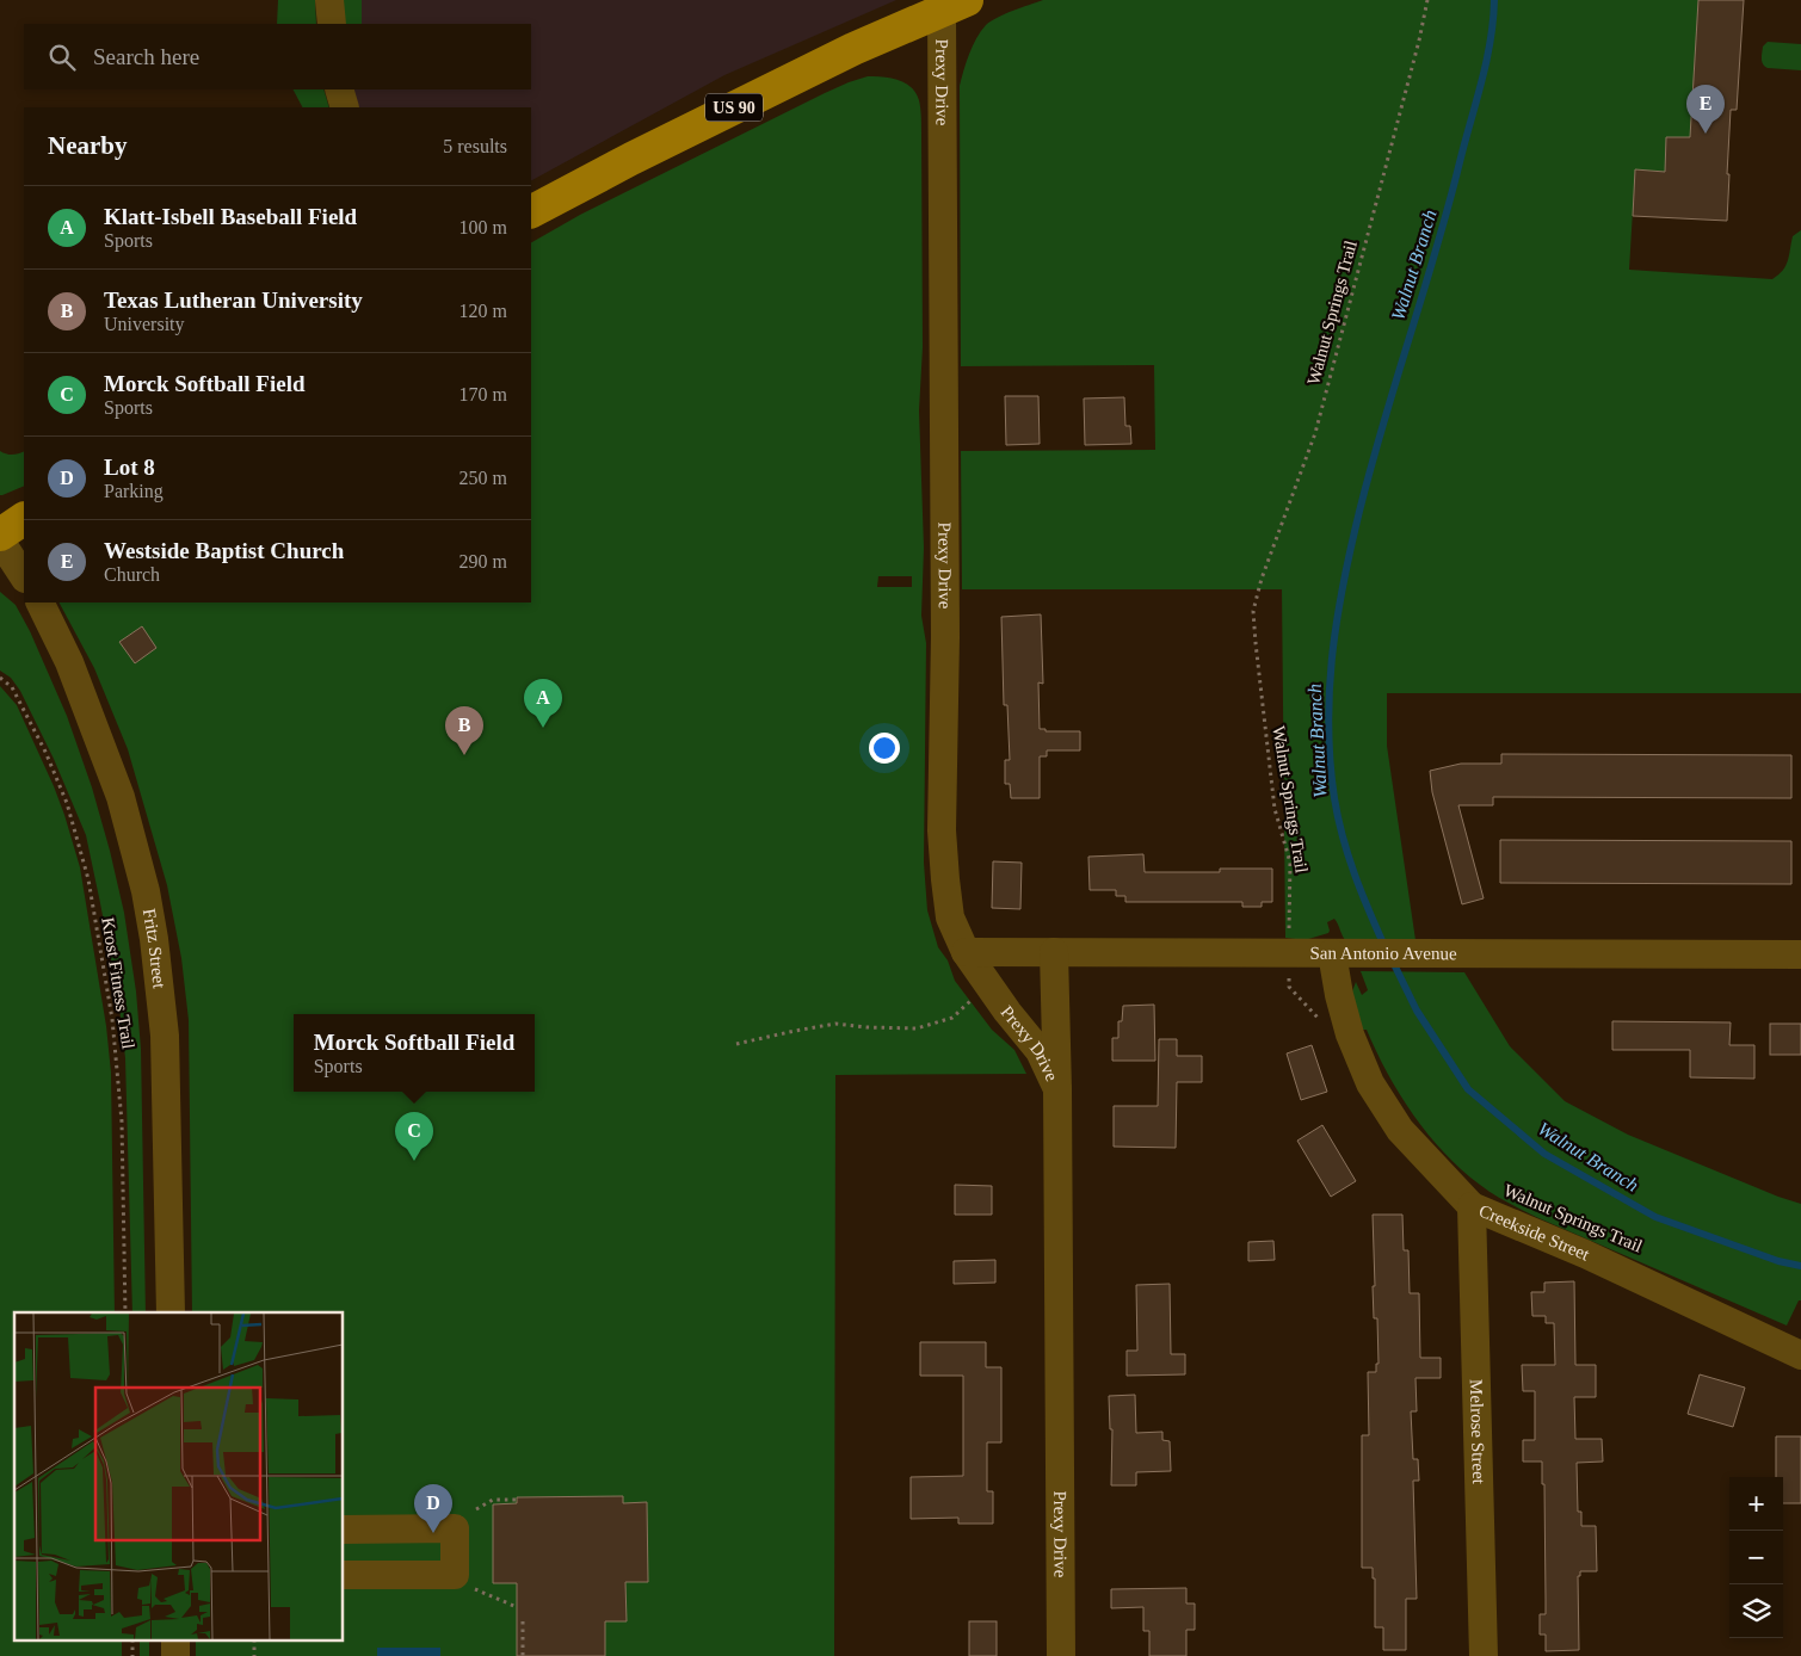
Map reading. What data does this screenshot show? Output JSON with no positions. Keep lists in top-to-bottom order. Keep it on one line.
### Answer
{"streets":{"main road":["US 90"],"street":["Prexy Drive","Fritz Street","San Antonio Avenue","Creekside Street","Melrose Street"],"path":["Walnut Springs Trail","Krost Fitness Trail"]},"crossings":[["Prexy Drive","US 90"],["Prexy Drive","San Antonio Avenue"],["Walnut Springs Trail","San Antonio Avenue"],["Walnut Springs Trail","Creekside Street"],["San Antonio Avenue","Creekside Street"],["Creekside Street","Melrose Street"]],"water":["Walnut Branch"],"page":{"search":"Search here","pins":["E","A","B","C","D"],"heading":["Nearby","5 results"],"list":[{"mark":"A","name":"Klatt-Isbell Baseball Field","note":"Sports","value":"100 m"},{"mark":"B","name":"Texas Lutheran University","note":"University","value":"120 m"},{"mark":"C","name":"Morck Softball Field","note":"Sports","value":"170 m"},{"mark":"D","name":"Lot 8","note":"Parking","value":"250 m"},{"mark":"E","name":"Westside Baptist Church","note":"Church","value":"290 m"}],"popup":["Morck Softball Field","Sports"],"map_buttons":["+","−"]}}
